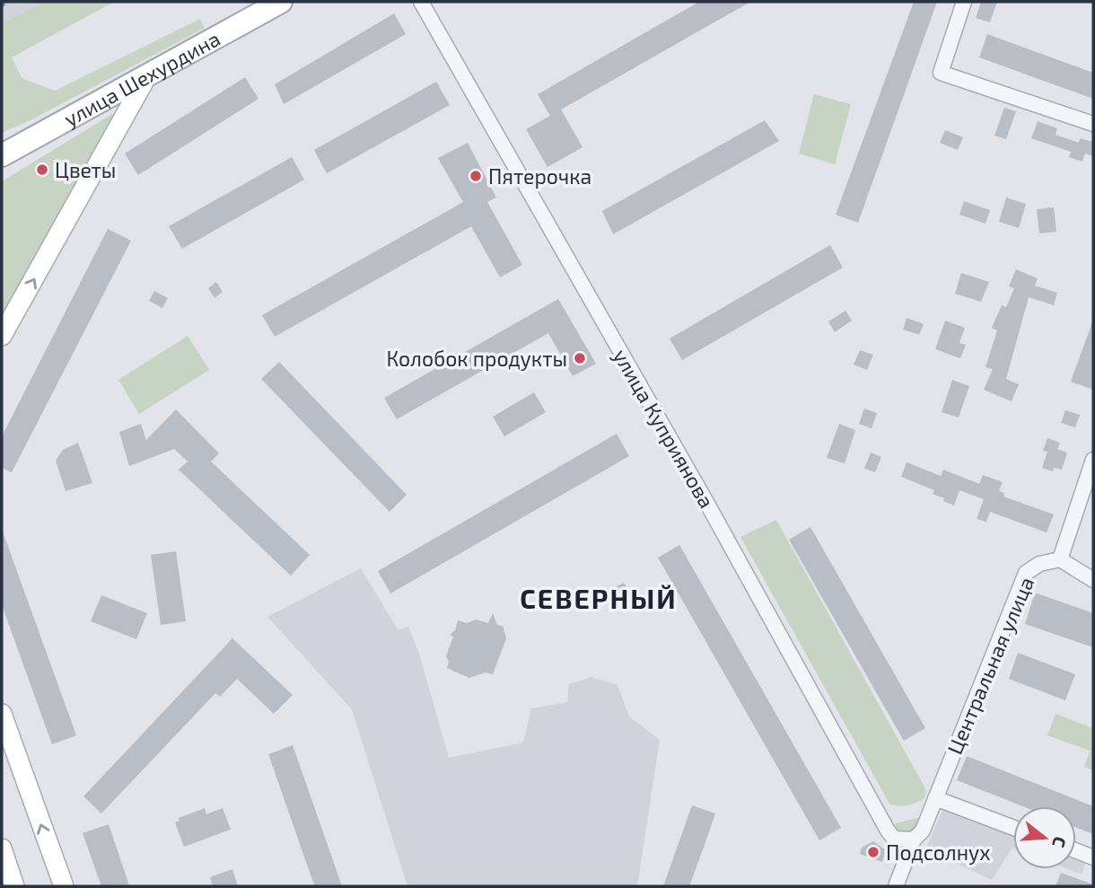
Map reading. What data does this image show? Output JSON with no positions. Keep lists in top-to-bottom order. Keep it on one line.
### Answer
{"streets":{"main road":["улица Шехурдина"],"street":["улица Куприянова","Центральная улица"]},"crossings":[["улица Куприянова","Центральная улица"]],"districts":["СЕВЕРНЫЙ"],"places":["Цветы","Пятерочка","Колобок продукты","Подсолнух"],"north":"right"}
